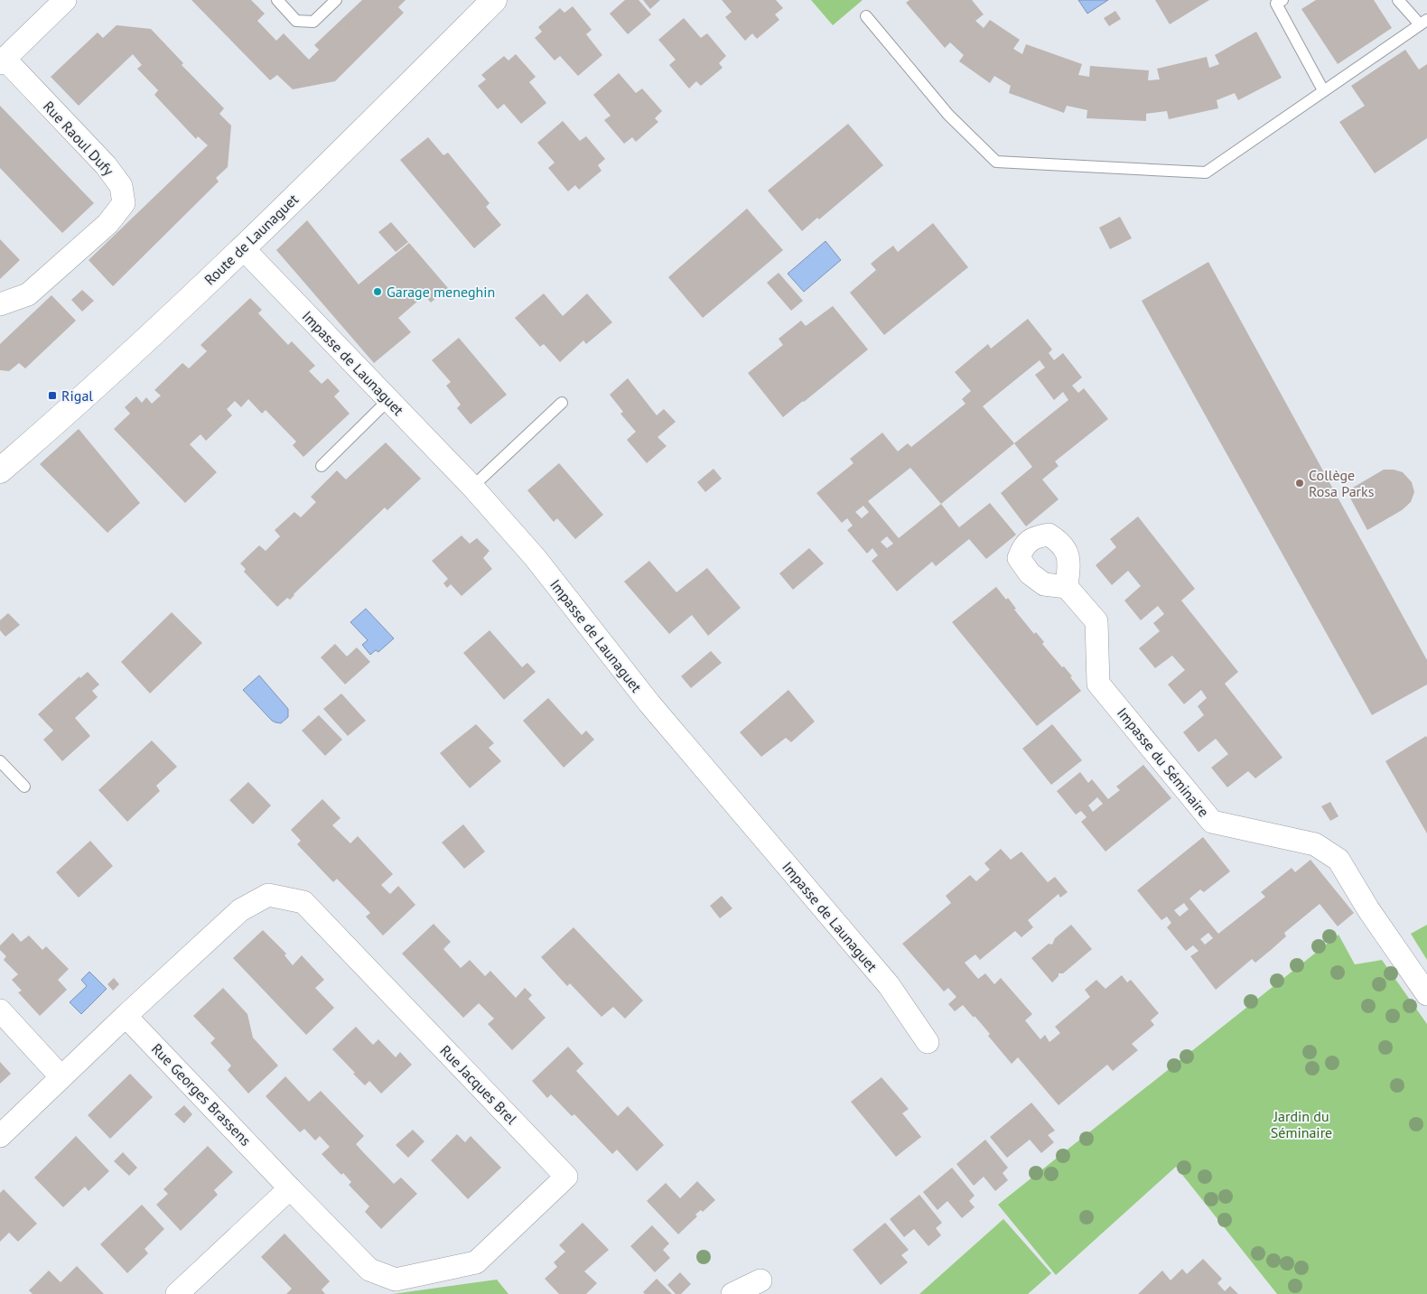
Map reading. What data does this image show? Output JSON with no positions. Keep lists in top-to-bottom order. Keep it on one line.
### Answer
{"streets":{"main road":["Route de Launaguet"],"street":["Rue Raoul Dufy","Impasse de Launaguet","Impasse du Séminaire","Rue Jacques Brel","Rue Georges Brassens"]},"crossings":[["Route de Launaguet","Impasse de Launaguet"],["Rue Jacques Brel","Rue Georges Brassens"]],"parks":["Jardin du Séminaire"],"places":{"other":["Garage meneghin","Collège Rosa Parks"],"transit":["Rigal"]}}
